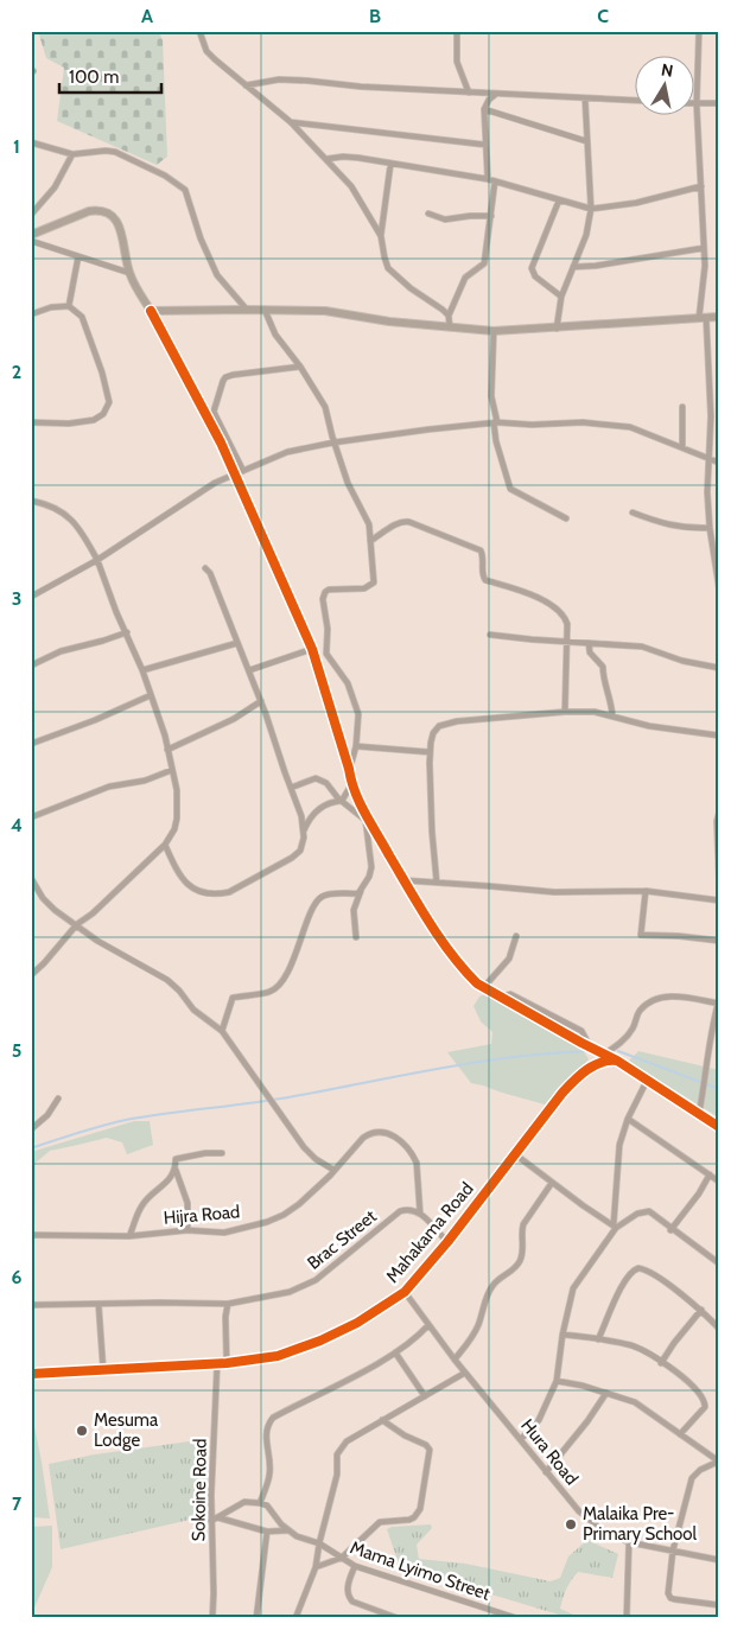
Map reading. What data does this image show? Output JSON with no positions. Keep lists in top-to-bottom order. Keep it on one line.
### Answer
{"streets":{"street":["Hijra Road","Mahakama Road","Brac Street","Hura Road","Sokoine Road","Mama Lyimo Street"]},"crossings":[["Hijra Road","Brac Street"],["Mahakama Road","Hura Road"],["Mahakama Road","Sokoine Road"]],"places":["Mesuma Lodge","Malaika Pre- Primary School"],"scale_bar":"100 m","north":"top","grid":{"columns":["A","B","C"],"rows":["1","2","3","4","5","6","7"]}}
